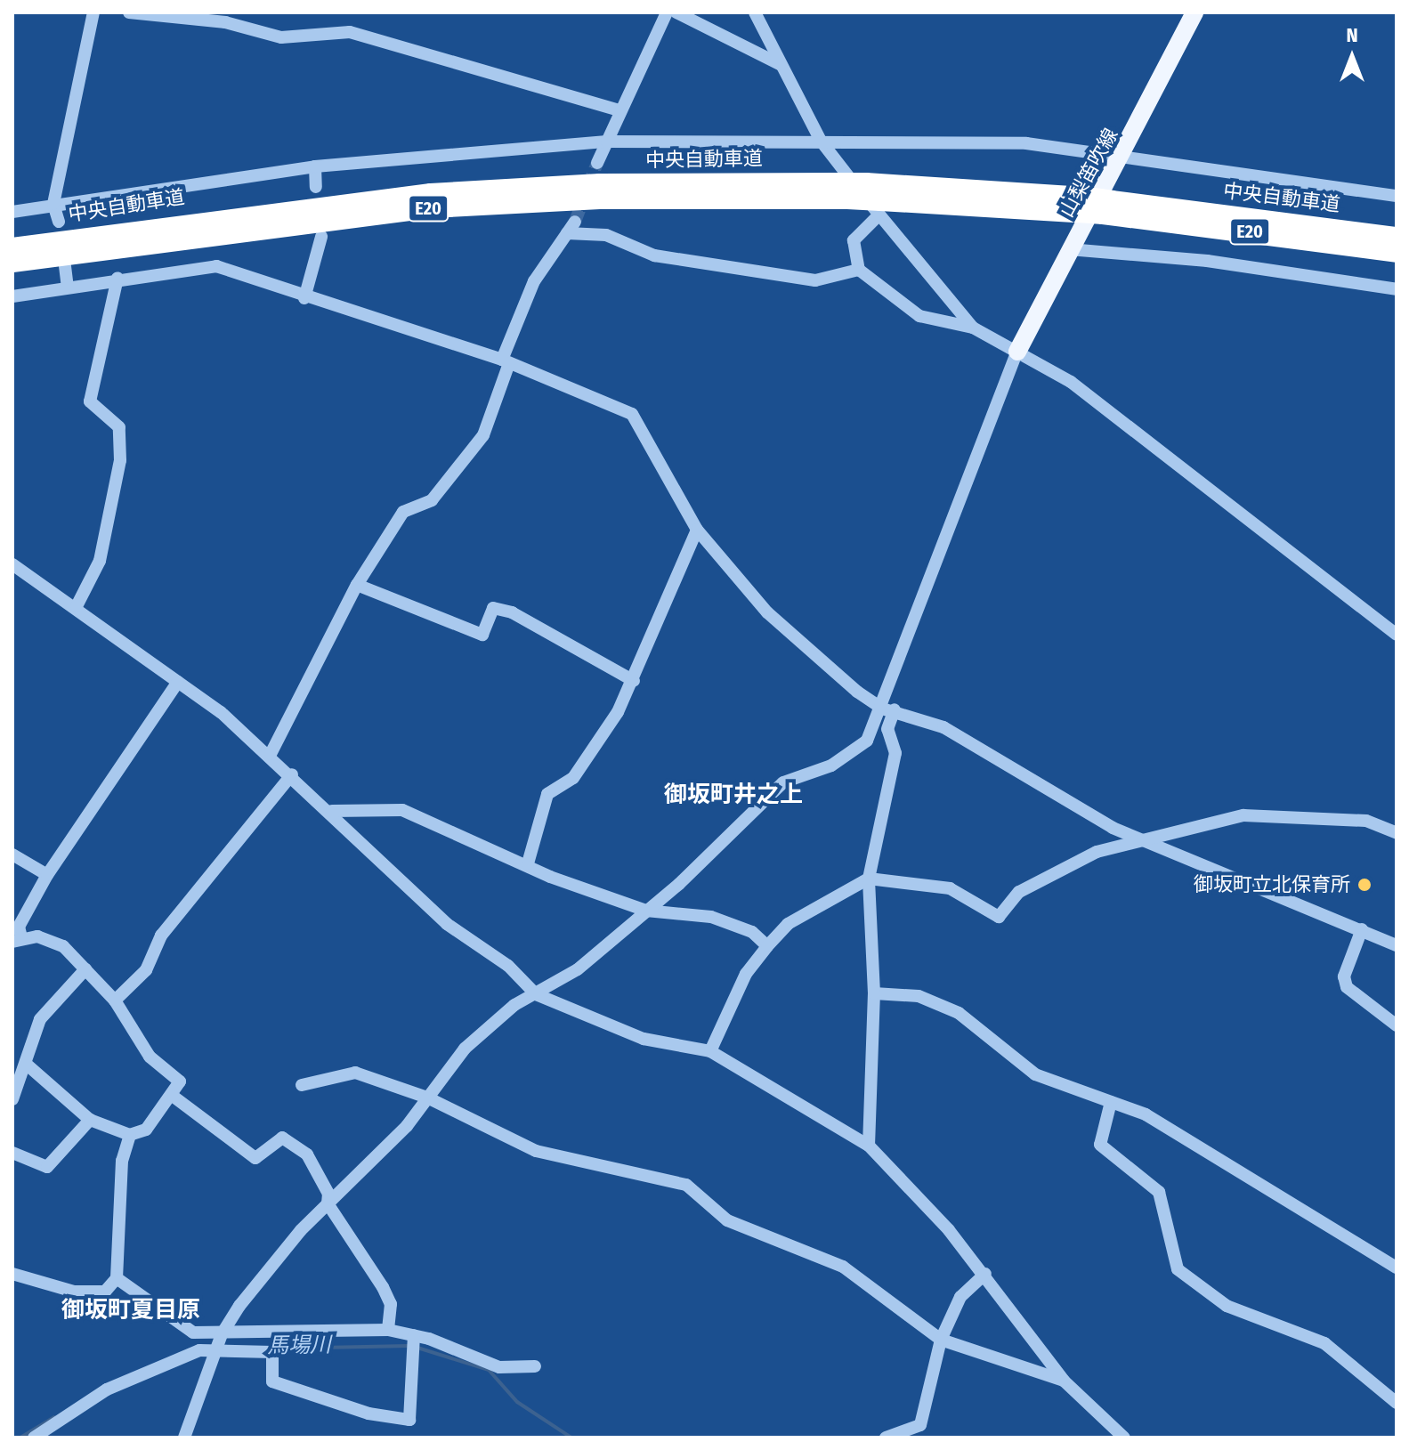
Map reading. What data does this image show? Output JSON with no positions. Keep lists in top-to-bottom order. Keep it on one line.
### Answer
{"streets":{"highway":["中央自動車道","E20"],"main road":["山梨笛吹線"]},"districts":["御坂町井之上","御坂町夏目原"],"water":["馬場川"],"places":["御坂町立北保育所"],"north":"top"}
